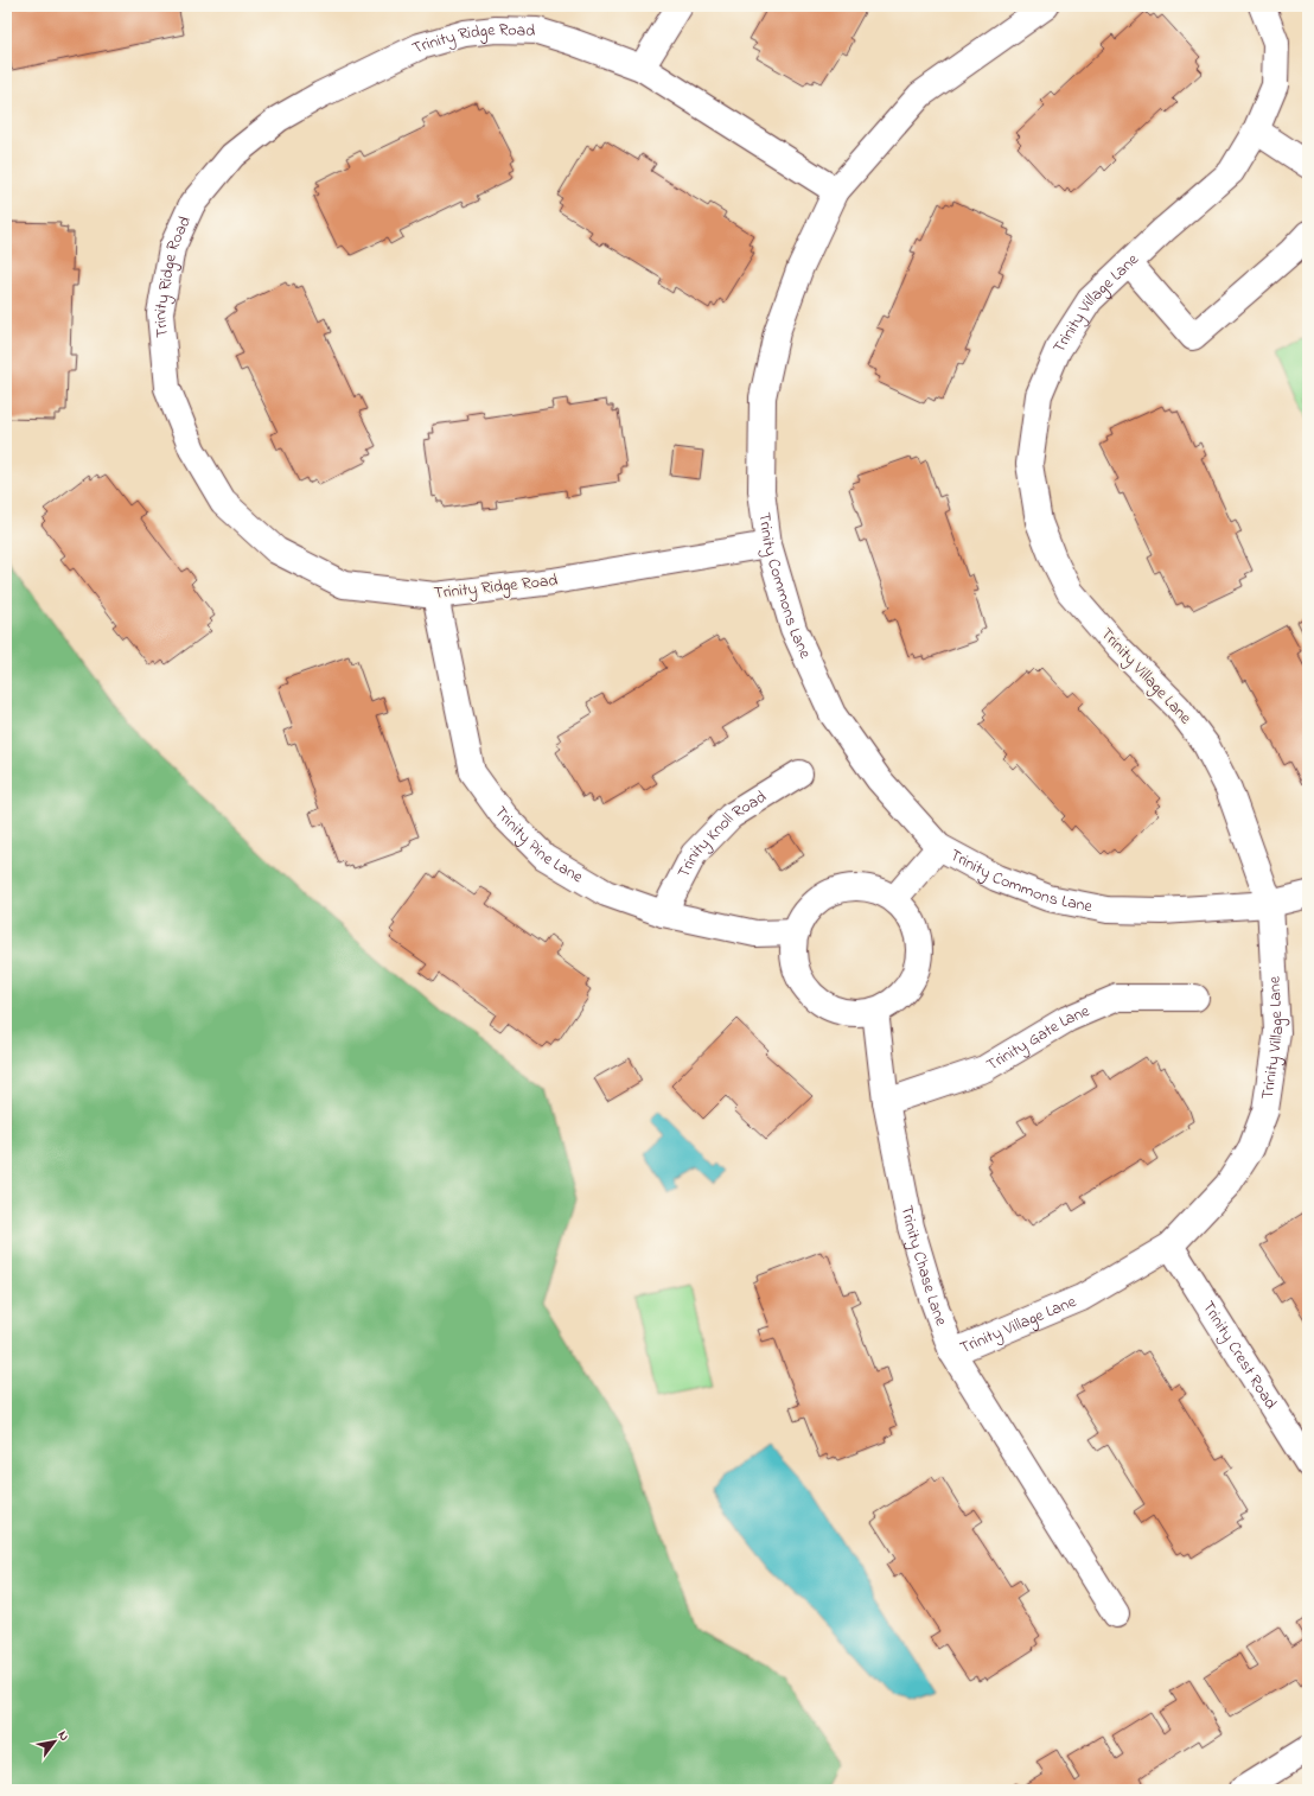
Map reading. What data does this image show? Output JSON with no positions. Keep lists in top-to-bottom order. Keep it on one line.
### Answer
{"streets":{"street":["Trinity Ridge Road","Trinity Village Lane","Trinity Commons Lane","Trinity Knoll Road","Trinity Pine Lane","Trinity Gate Lane","Trinity Chase Lane","Trinity Crest Road"]},"crossings":[["Trinity Ridge Road","Trinity Commons Lane"],["Trinity Ridge Road","Trinity Pine Lane"],["Trinity Village Lane","Trinity Commons Lane"],["Trinity Village Lane","Trinity Chase Lane"],["Trinity Village Lane","Trinity Crest Road"],["Trinity Knoll Road","Trinity Pine Lane"],["Trinity Pine Lane","Trinity Chase Lane"],["Trinity Gate Lane","Trinity Chase Lane"]],"north":"top right"}
